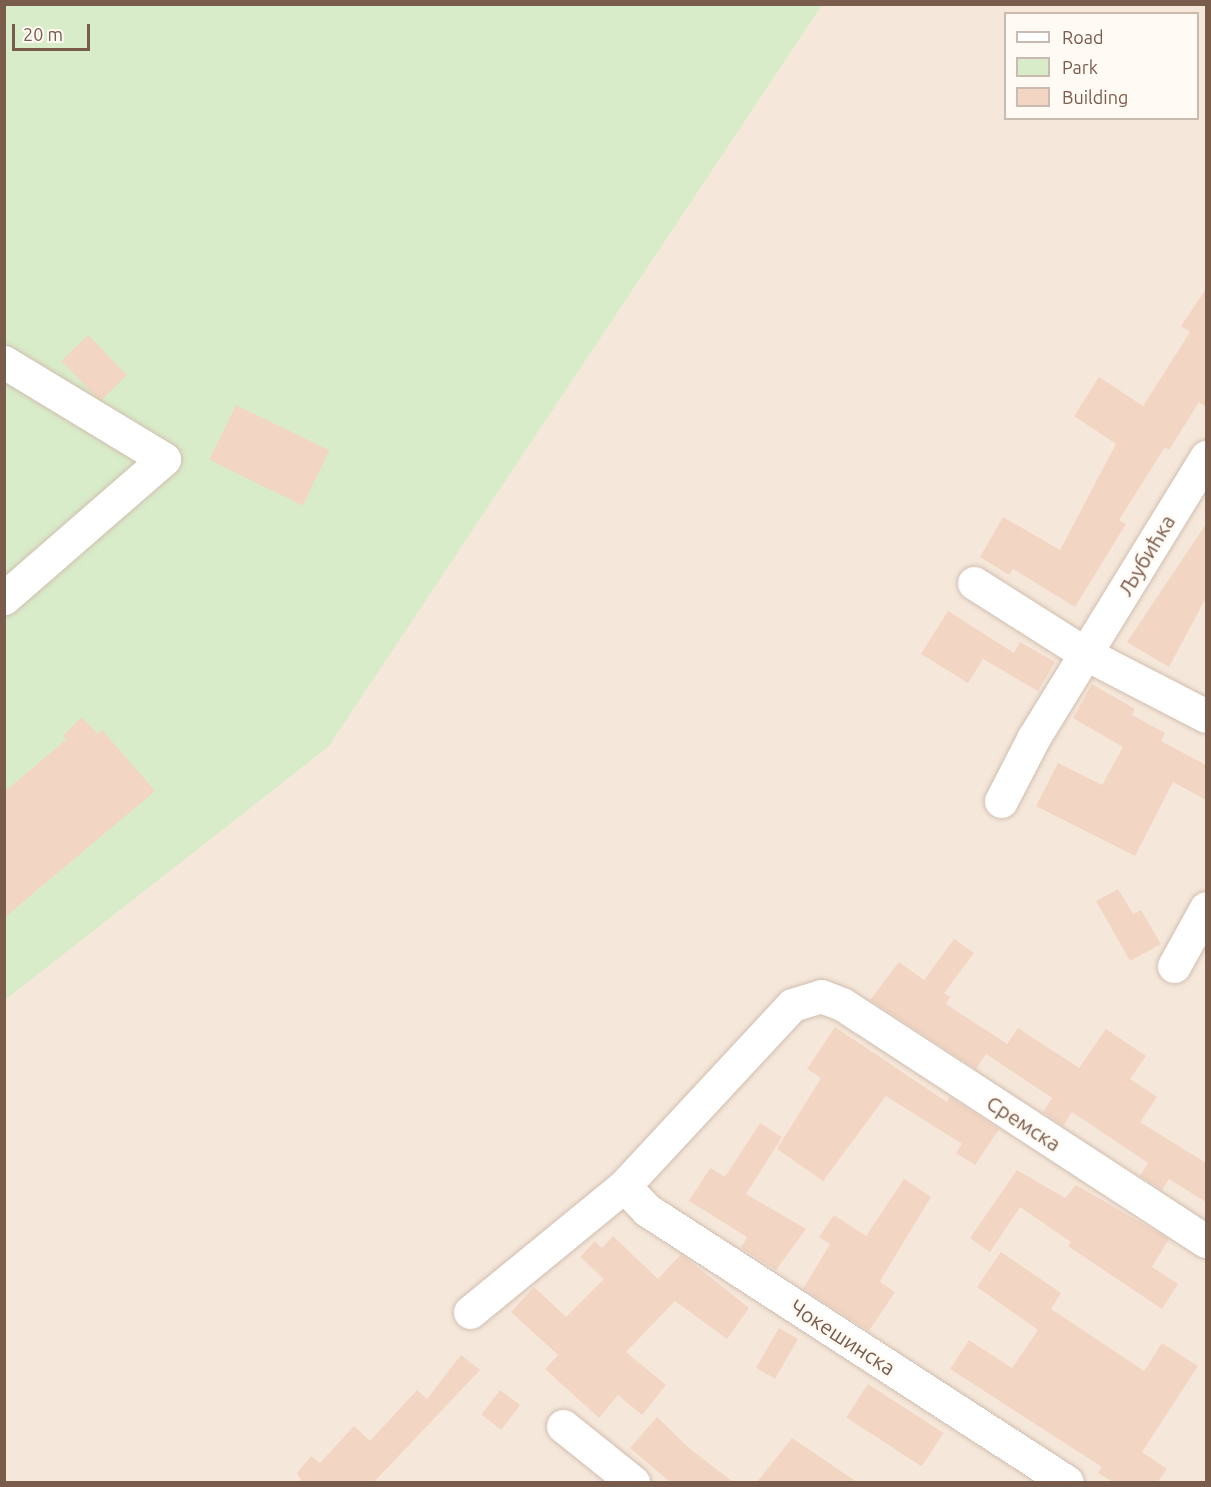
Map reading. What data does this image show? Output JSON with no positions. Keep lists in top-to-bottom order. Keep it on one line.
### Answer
{"streets":{"street":["Љубићка","Сремска","Чокешинска"]},"crossings":[["Сремска","Чокешинска"]],"legend":["Road","Park","Building"],"scale_bar":"20 m"}
